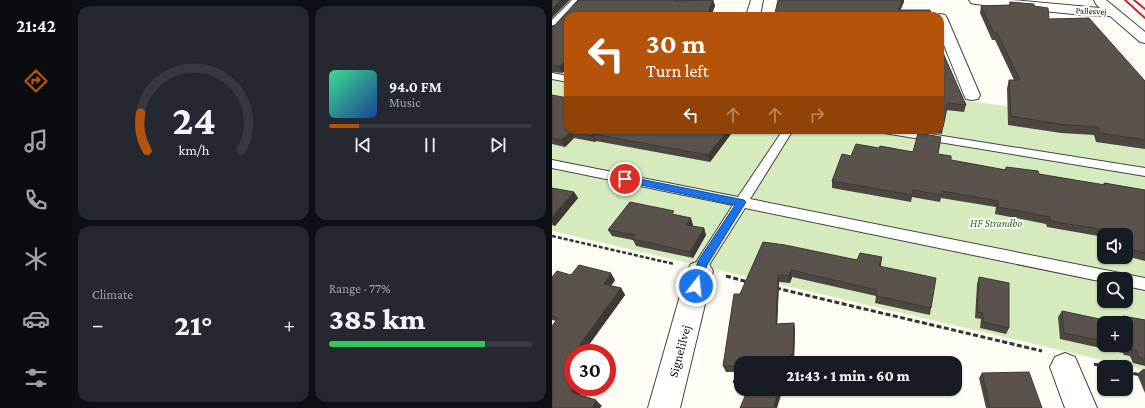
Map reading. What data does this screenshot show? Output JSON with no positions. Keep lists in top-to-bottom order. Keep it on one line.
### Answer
{"streets":{"street":["Pallesvej","Signelilvej"]},"parks":["HF Strandbo"],"page":{"tabs":"21:42","turn":["30 m","Turn left"],"song":["94.0 FM","Music"],"tile":["Climate",["Range · 77%","385 km"]],"map_buttons":["+","−"],"heat":["−","21°","+"],"limit":"30","trip":"21:43 · 1 min · 60 m","gauge":["24","km/h"]}}
